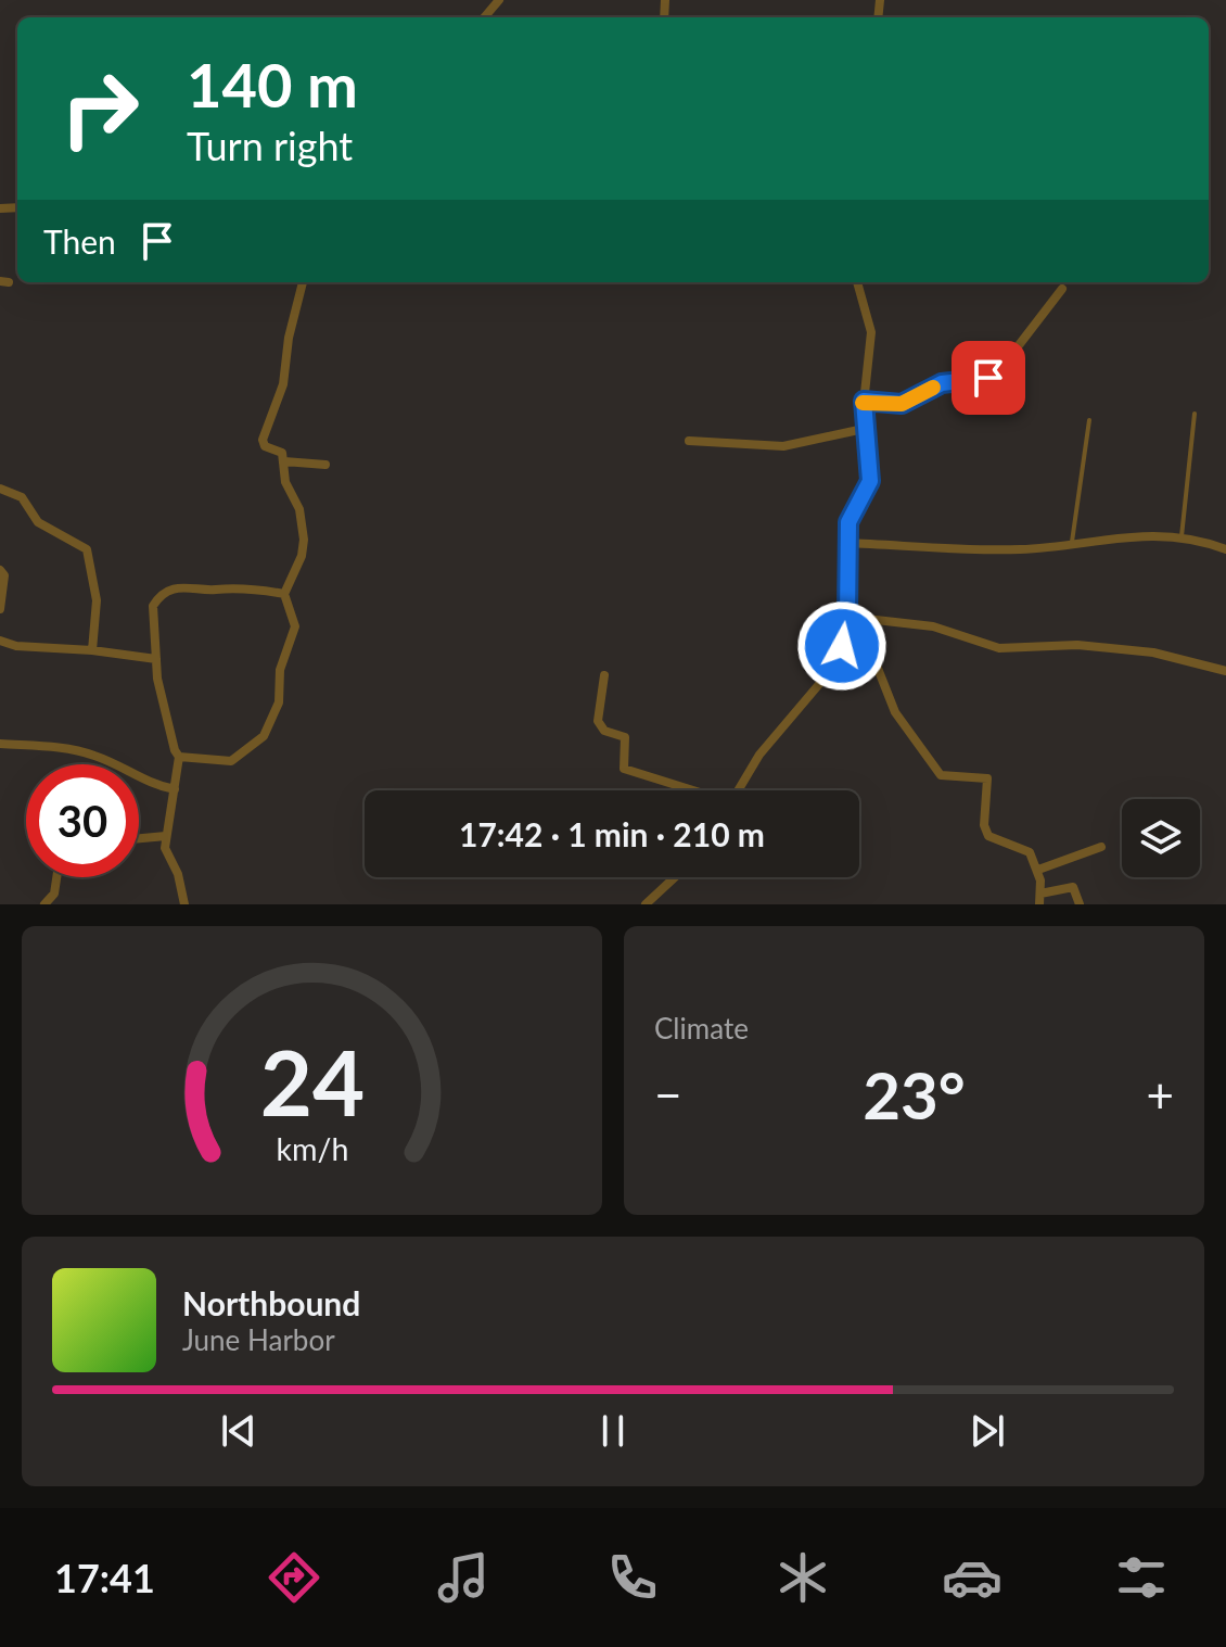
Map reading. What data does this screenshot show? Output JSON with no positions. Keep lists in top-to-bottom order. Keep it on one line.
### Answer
{"page":{"turn":["140 m","Turn right"],"then":"Then","limit":"30","trip":"17:42 · 1 min · 210 m","tile":"Climate","heat":["−","23°","+"],"song":["Northbound","June Harbor"],"tabs":"17:41","gauge":["24","km/h"]}}
